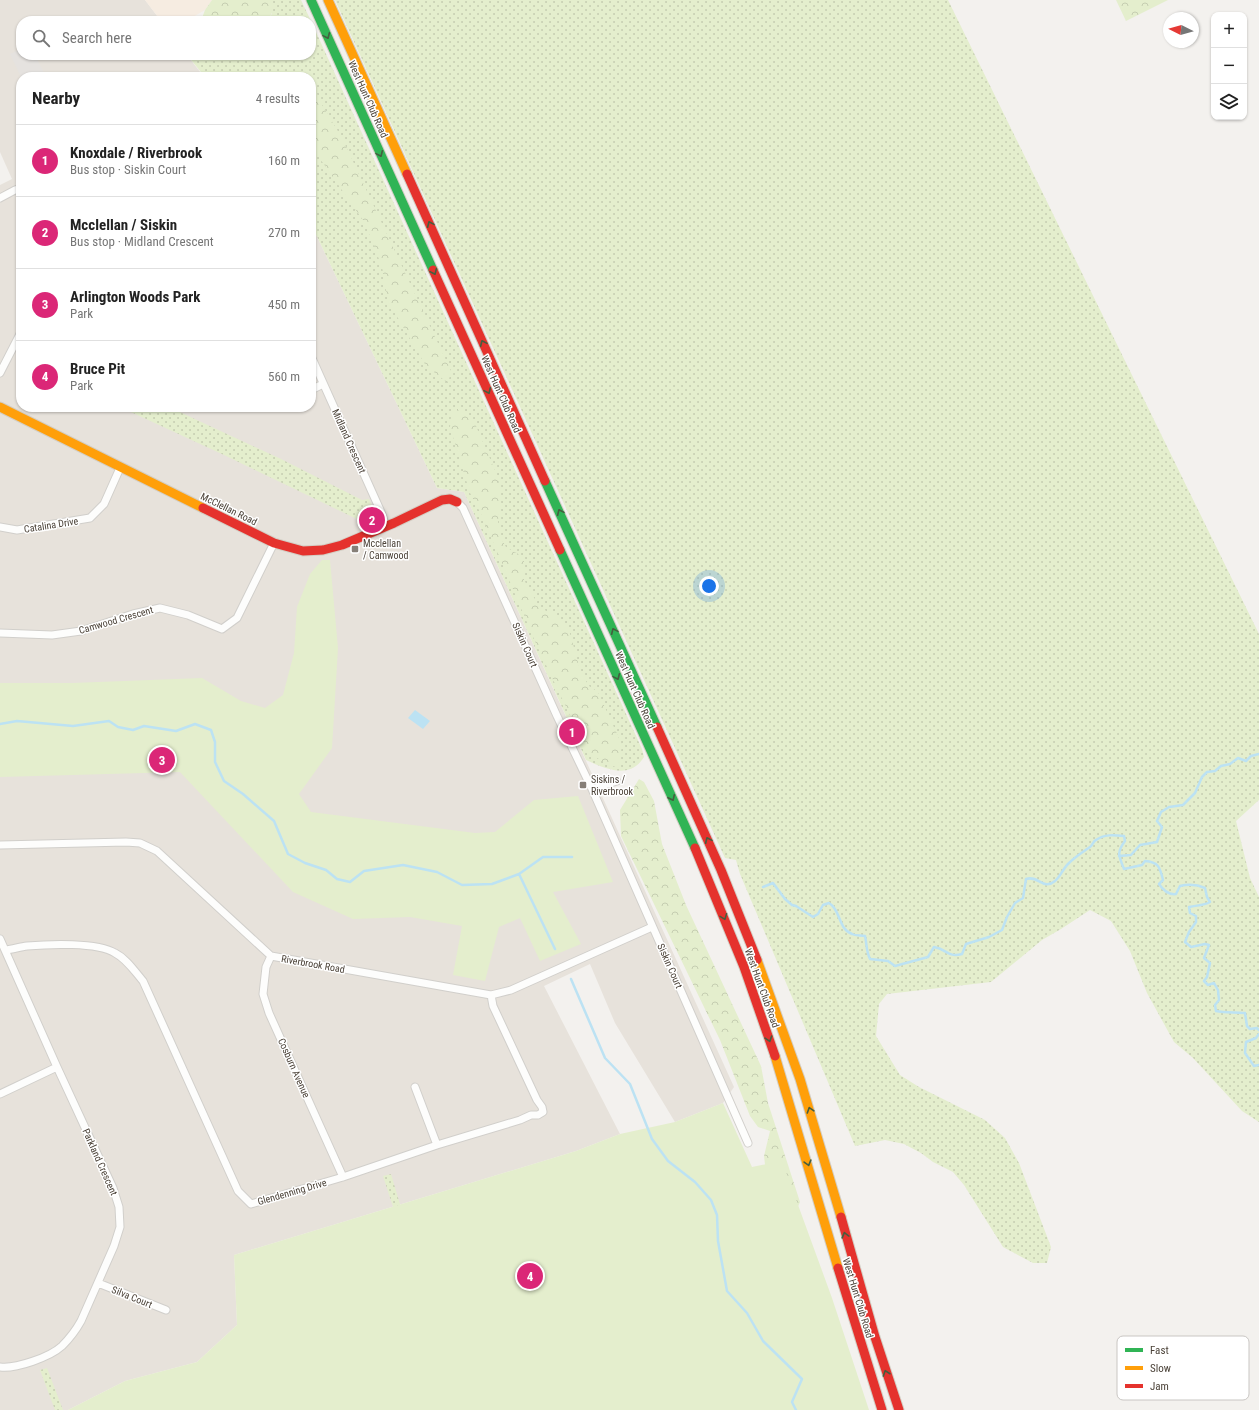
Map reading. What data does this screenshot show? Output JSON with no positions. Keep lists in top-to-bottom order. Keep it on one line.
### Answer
{"streets":{"main road":["West Hunt Club Road","McClellan Road"],"street":["Midland Crescent","Catalina Drive","Camwood Crescent","Siskin Court","Riverbrook Road","Cosburn Avenue","Parkland Crescent","Glendenning Drive","Silva Court"]},"crossings":[["Midland Crescent","McClellan Road"],["McClellan Road","Catalina Drive"],["McClellan Road","Camwood Crescent"],["McClellan Road","Siskin Court"],["Siskin Court","Riverbrook Road"],["Riverbrook Road","Cosburn Avenue"],["Riverbrook Road","Glendenning Drive"],["Cosburn Avenue","Glendenning Drive"],["Parkland Crescent","Glendenning Drive"],["Parkland Crescent","Silva Court"]],"places":{"transit":["Mcclellan / Camwood","Siskins / Riverbrook"]},"legend":["Fast","Slow","Jam"],"north":"left","page":{"map_buttons":["+","−"],"search":"Search here","heading":["Nearby","4 results"],"list":[{"mark":"1","name":"Knoxdale / Riverbrook","note":"Bus stop · Siskin Court","value":"160 m"},{"mark":"2","name":"Mcclellan / Siskin","note":"Bus stop · Midland Crescent","value":"270 m"},{"mark":"3","name":"Arlington Woods Park","note":"Park","value":"450 m"},{"mark":"4","name":"Bruce Pit","note":"Park","value":"560 m"}],"pins":["2","1","3","4"]}}
